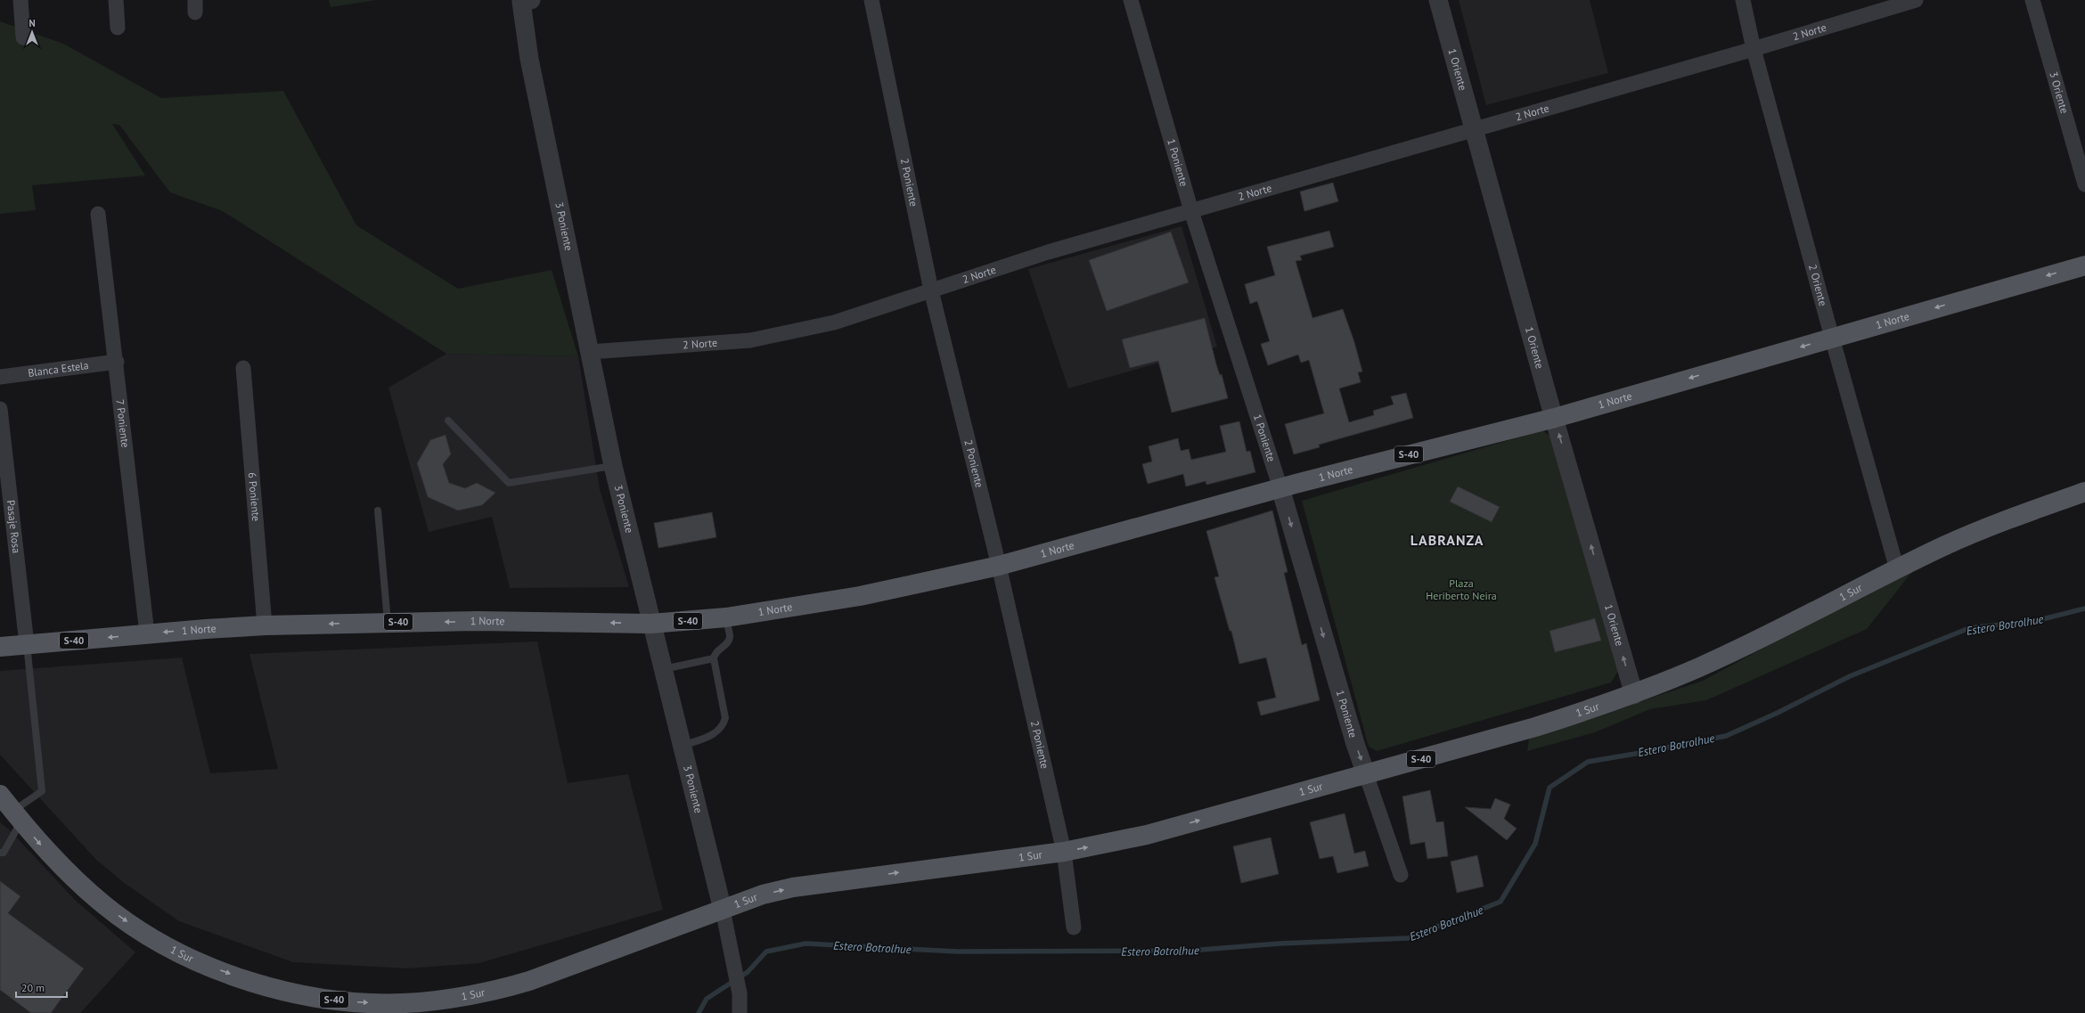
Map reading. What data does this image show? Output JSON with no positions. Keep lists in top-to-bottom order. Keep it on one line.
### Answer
{"streets":{"main road":["1 Norte","S-40","1 Sur"],"street":["2 Norte","1 Oriente","3 Oriente","1 Poniente","2 Poniente","3 Poniente","2 Oriente","Blanca Estela","7 Poniente","6 Poniente","Pasaje Rosa"]},"crossings":[["2 Norte","1 Oriente"],["2 Norte","1 Poniente"],["2 Norte","2 Poniente"],["2 Norte","3 Poniente"],["2 Norte","2 Oriente"],["1 Oriente","1 Norte"],["1 Oriente","1 Sur"],["1 Poniente","1 Norte"],["1 Poniente","1 Sur"],["2 Poniente","1 Norte"],["2 Poniente","1 Sur"],["3 Poniente","1 Norte"],["3 Poniente","1 Sur"],["2 Oriente","1 Norte"],["2 Oriente","1 Sur"],["1 Norte","7 Poniente"],["1 Norte","6 Poniente"],["1 Norte","Pasaje Rosa"],["Blanca Estela","7 Poniente"]],"one_way":["1 Oriente","1 Norte","1 Sur"],"districts":["LABRANZA"],"water":["Estero Botrolhue"],"parks":["Plaza Heriberto Neira"],"scale_bar":"20 m","north":"top"}
